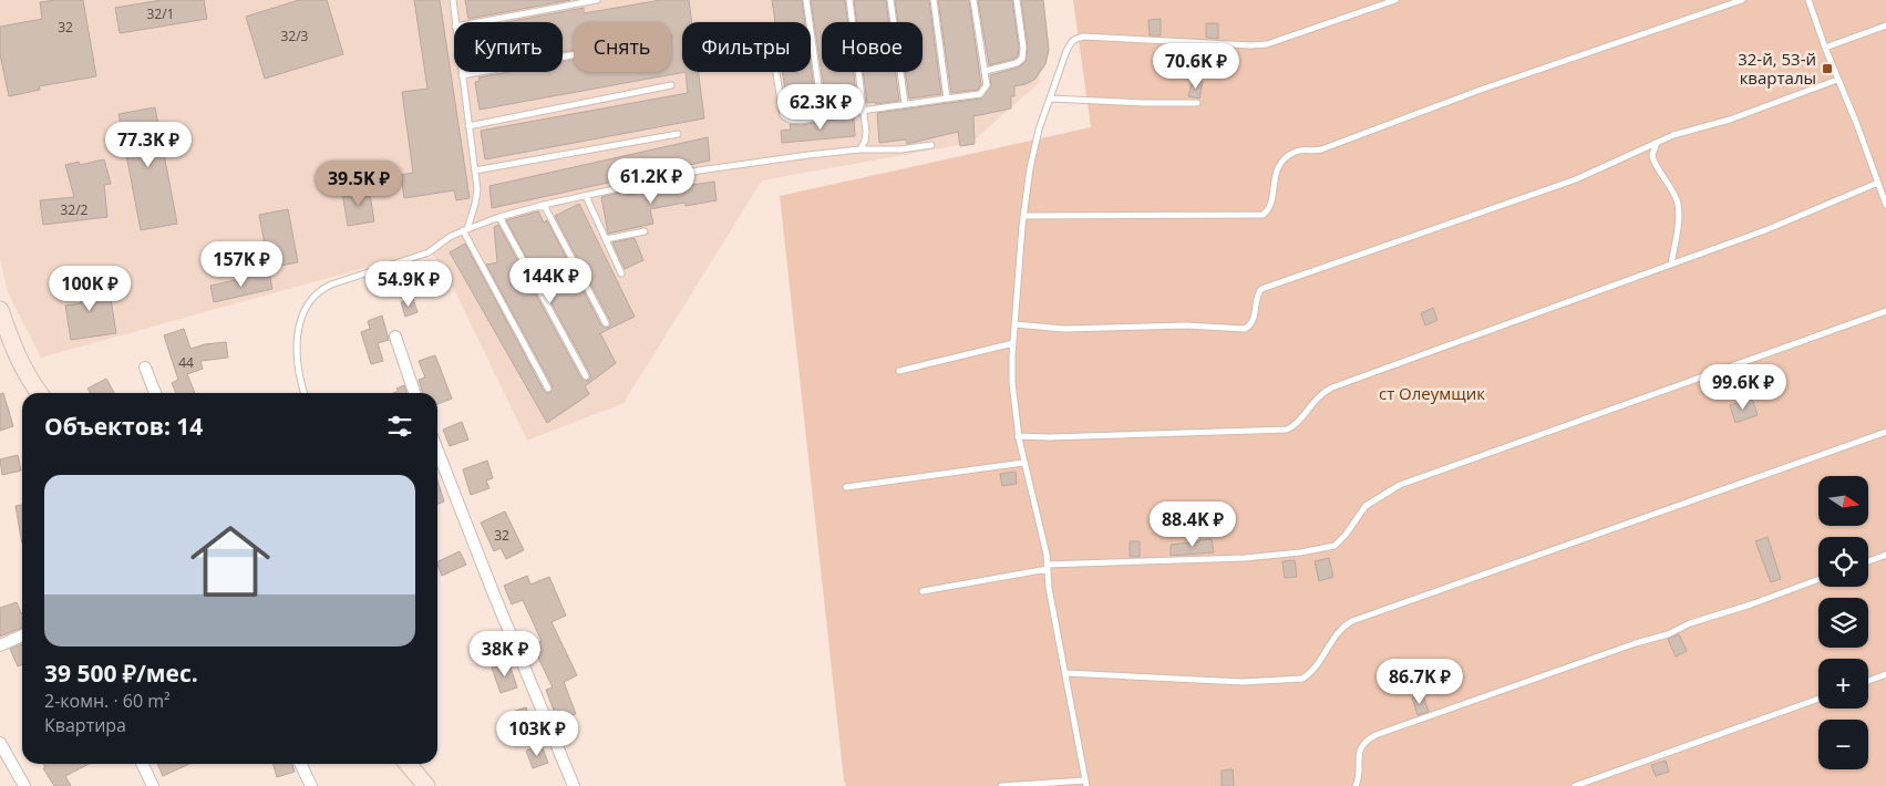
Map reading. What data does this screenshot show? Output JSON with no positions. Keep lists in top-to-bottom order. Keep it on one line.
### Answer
{"parks":["ст Олеумщик"],"places":{"transit":["32-й, 53-й кварталы"]},"house_numbers":["32/1","32","32/3","32/2","44","32"],"north":"right","page":{"chip":["Купить","Снять","Фильтры","Новое"],"price":["70.6K ₽","62.3K ₽","77.3K ₽","61.2K ₽","39.5K ₽","157K ₽","144K ₽","54.9K ₽","100K ₽","99.6K ₽","88.4K ₽","38K ₽","86.7K ₽","103K ₽"],"heading":"Объектов: 14","list":[{"name":"39 500 ₽/мес.","note":"2-комн. · 60 m² · Квартира"}],"map_buttons":["+","−"]}}
